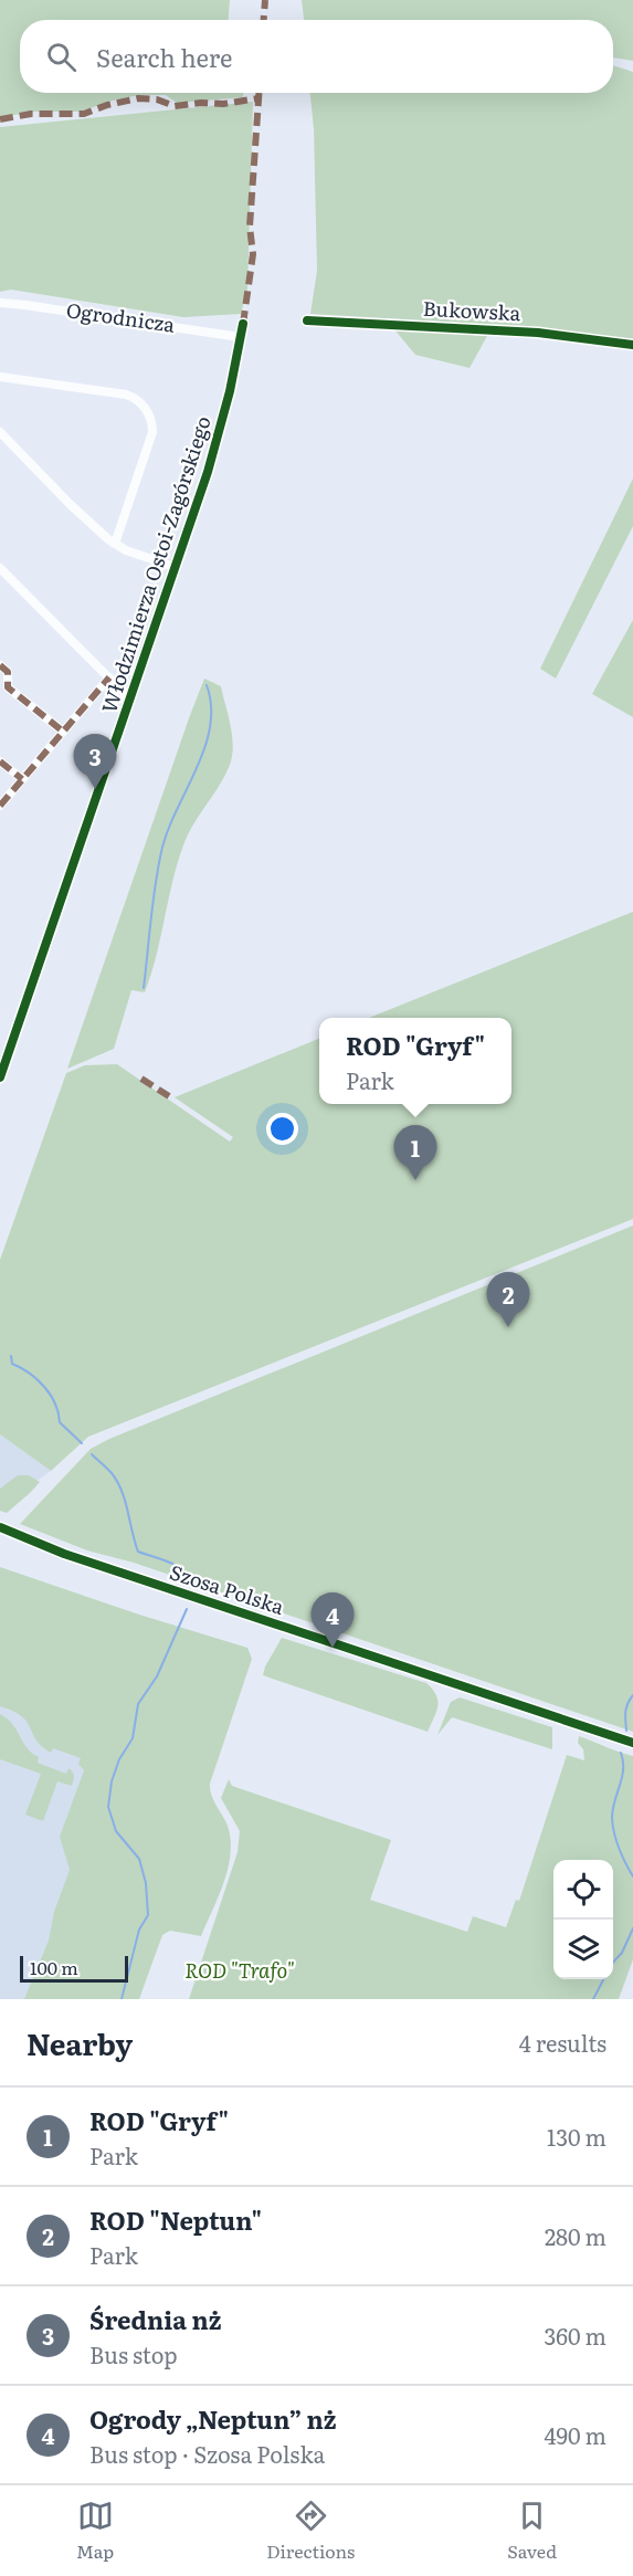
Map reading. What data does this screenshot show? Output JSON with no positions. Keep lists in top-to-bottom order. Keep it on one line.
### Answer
{"streets":{"street":["Bukowska","Ogrodnicza","Włodzimierza Ostoi-Zagórskiego","Szosa Polska"]},"crossings":[["Ogrodnicza","Włodzimierza Ostoi-Zagórskiego"]],"parks":["ROD \"Trafo\""],"scale_bar":"100 m","page":{"search":"Search here","pins":["3","1","2","4"],"popup":["ROD \"Gryf\"","Park"],"scale":"100 m","heading":["Nearby","4 results"],"list":[{"mark":"1","name":"ROD \"Gryf\"","note":"Park","value":"130 m"},{"mark":"2","name":"ROD \"Neptun\"","note":"Park","value":"280 m"},{"mark":"3","name":"Średnia nż","note":"Bus stop","value":"360 m"},{"mark":"4","name":"Ogrody „Neptun” nż","note":"Bus stop · Szosa Polska","value":"490 m"}],"nav":["Map","Directions","Saved"]}}
